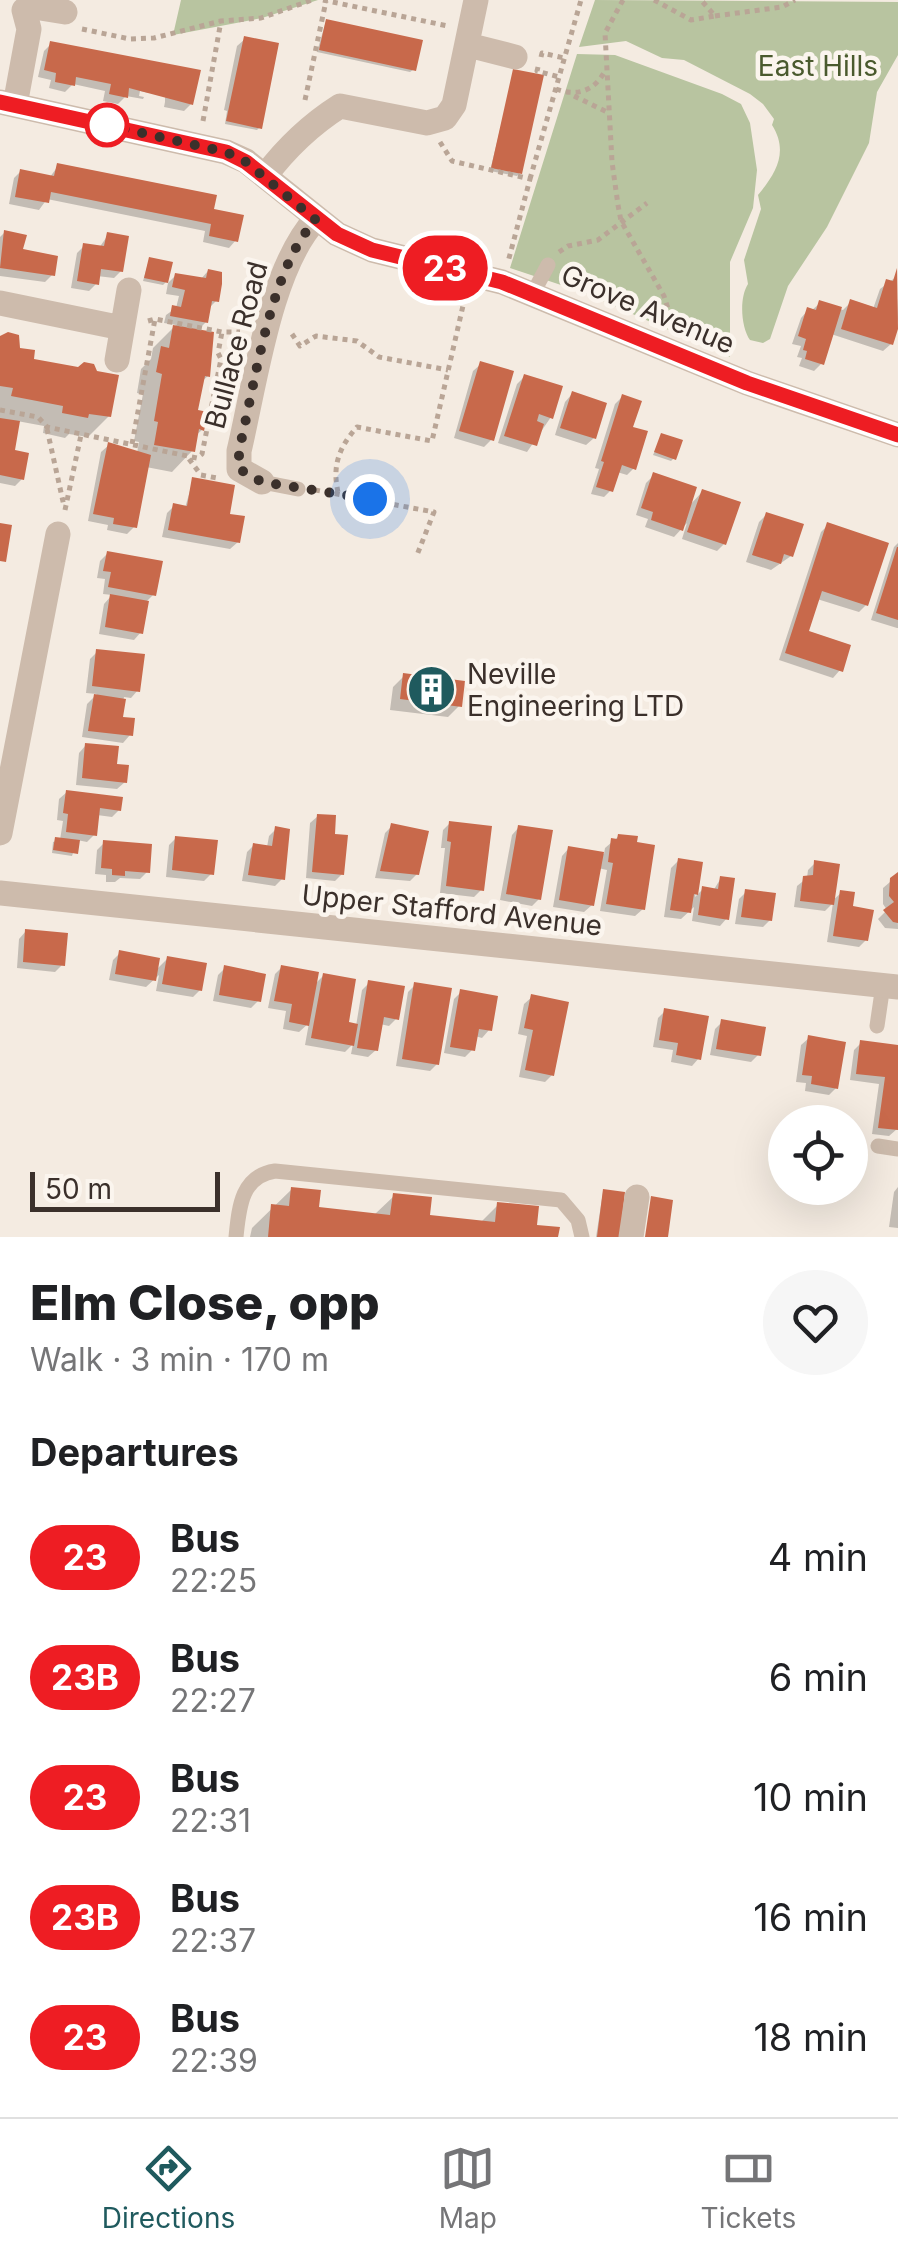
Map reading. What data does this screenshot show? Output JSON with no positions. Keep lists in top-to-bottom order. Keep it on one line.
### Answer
{"streets":{"street":["Grove Avenue","Bullace Road","Upper Stafford Avenue"]},"crossings":[["Grove Avenue","Bullace Road"]],"parks":["East Hills"],"places":{"building":["Neville Engineering LTD"]},"lines":["bus line 23"],"scale_bar":"50 m","page":{"on_map":"23","scale":"50 m","heading":[["Elm Close, opp","Walk · 3 min · 170 m"],"Departures"],"list":[{"mark":"23","name":"Bus","note":"22:25","value":"4 min"},{"mark":"23B","name":"Bus","note":"22:27","value":"6 min"},{"mark":"23","name":"Bus","note":"22:31","value":"10 min"},{"mark":"23B","name":"Bus","note":"22:37","value":"16 min"},{"mark":"23","name":"Bus","note":"22:39","value":"18 min"}],"tabs":["Directions","Map","Tickets"]}}
